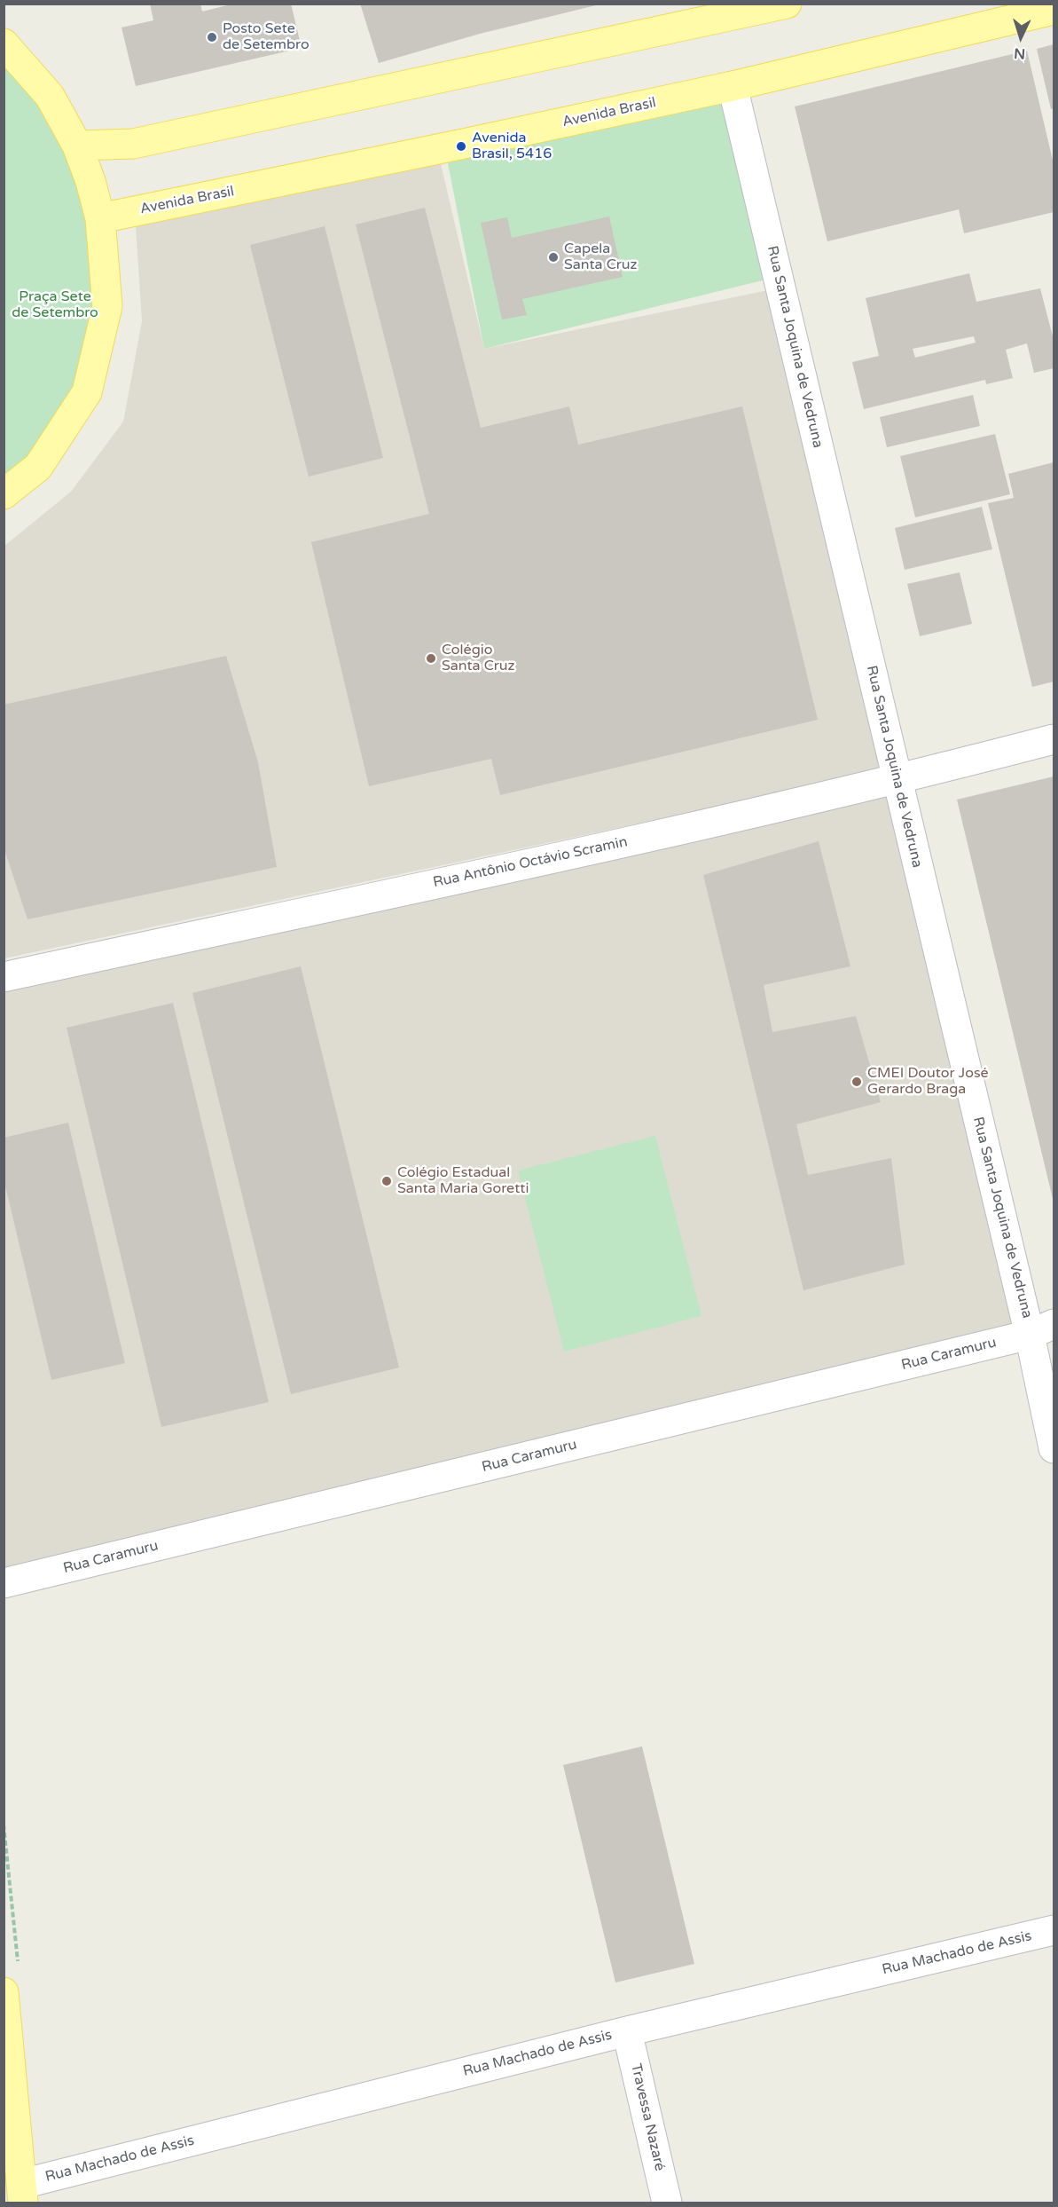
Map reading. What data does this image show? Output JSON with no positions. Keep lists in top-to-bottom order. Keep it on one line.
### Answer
{"streets":{"main road":["Avenida Brasil"],"street":["Rua Santa Joquina de Vedruna","Rua Antônio Octávio Scramin","Rua Caramuru","Rua Machado de Assis","Travessa Nazaré"]},"crossings":[["Avenida Brasil","Rua Santa Joquina de Vedruna"],["Rua Santa Joquina de Vedruna","Rua Antônio Octávio Scramin"],["Rua Santa Joquina de Vedruna","Rua Caramuru"],["Rua Machado de Assis","Travessa Nazaré"]],"parks":["Praça Sete de Setembro"],"places":["Posto Sete de Setembro","Avenida Brasil, 5416","Capela Santa Cruz","Colégio Santa Cruz","CMEI Doutor José Gerardo Braga","Colégio Estadual Santa Maria Goretti"],"north":"bottom"}
